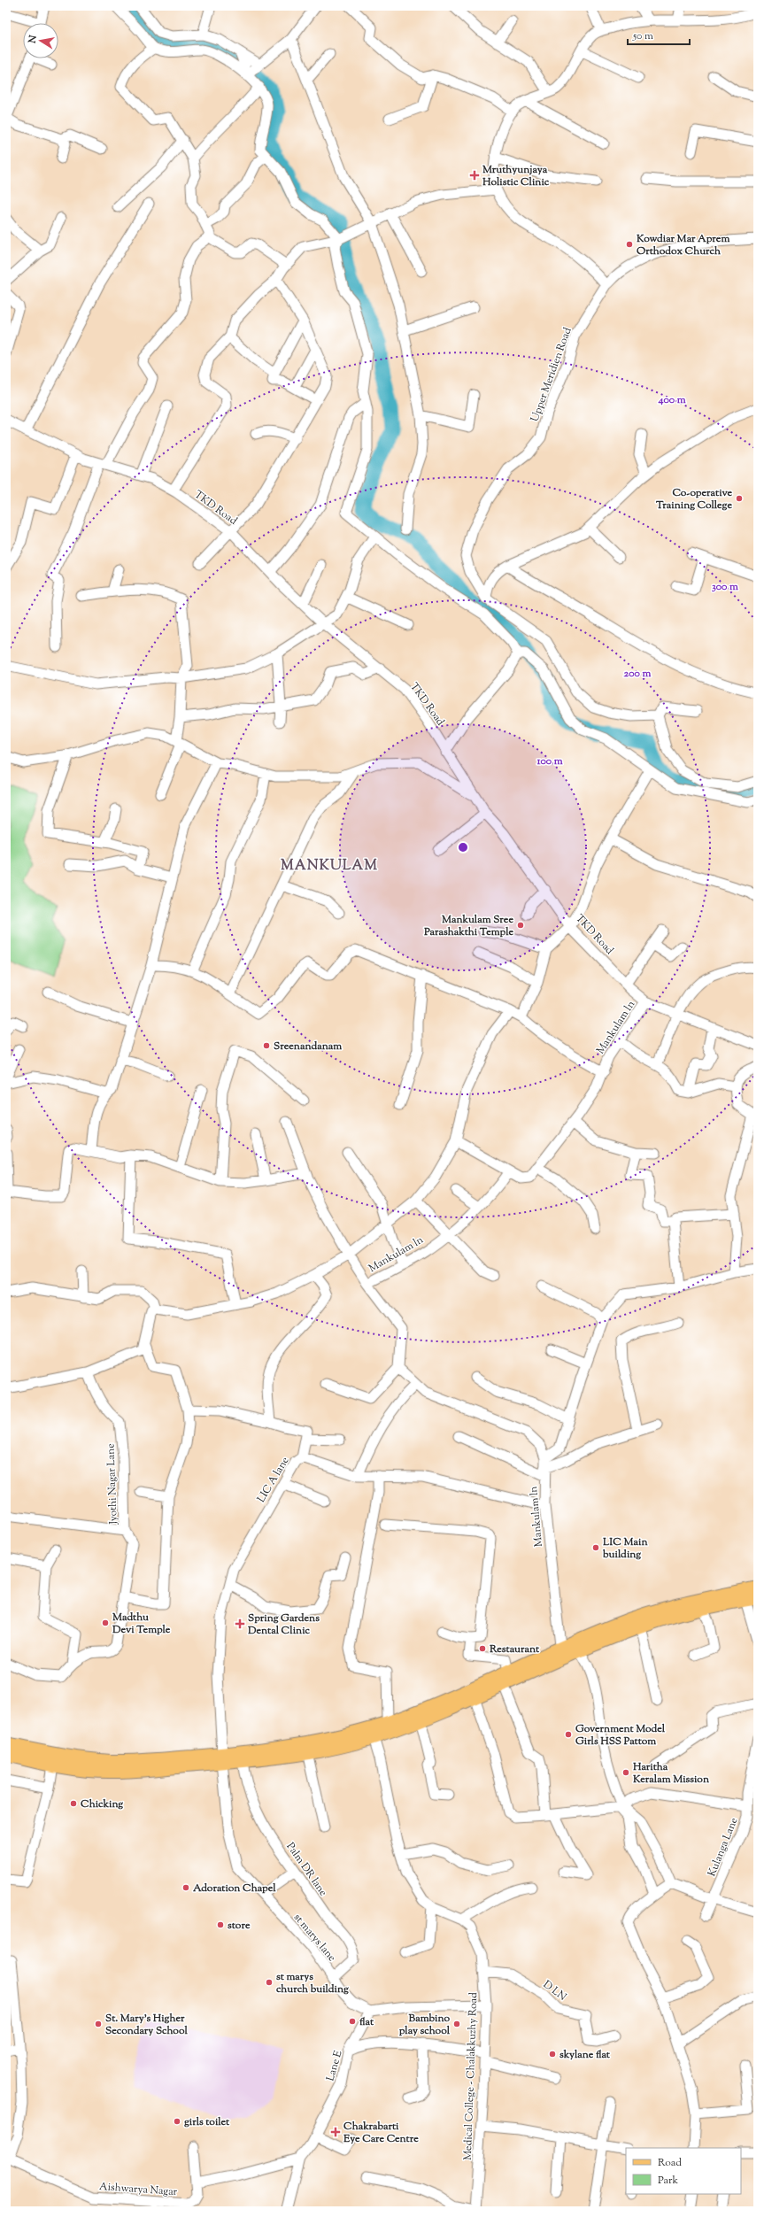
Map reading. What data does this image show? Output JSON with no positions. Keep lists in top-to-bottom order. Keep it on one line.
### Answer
{"streets":{"street":["Upper Meridien Road","TKD Road","Mankulam ln","LIC A lane","Jyothi Nagar Lane","Kulanga Lane","Palm DR lane","st marys lane","D LN","Lane E","Medical College - Chalakkuzhy Road","Aishwarya Nagar"]},"crossings":[["TKD Road","Mankulam ln"],["Mankulam ln","LIC A lane"],["LIC A lane","st marys lane"],["Palm DR lane","st marys lane"],["D LN","Medical College - Chalakkuzhy Road"],["Lane E","Medical College - Chalakkuzhy Road"]],"districts":["MANKULAM"],"places":{"health":["Mruthyunjaya Holistic Clinic","Spring Gardens Dental Clinic","Chakrabarti Eye Care Centre"],"other":["Kowdiar Mar Aprem Orthodox Church","Co-operative Training College","Mankulam Sree Parashakthi Temple","Sreenandanam","LIC Main building","Madthu Devi Temple","Restaurant","Government Model Girls HSS Pattom","Haritha Keralam Mission","Chicking","Adoration Chapel","store","st marys church building","flat","St. Mary's Higher Secondary School","Bambino play school","skylane flat","girls toilet"]},"legend":["Road","Park"],"scale_bar":"50 m","north":"left","rings":["400 m","300 m","200 m","100 m"]}
